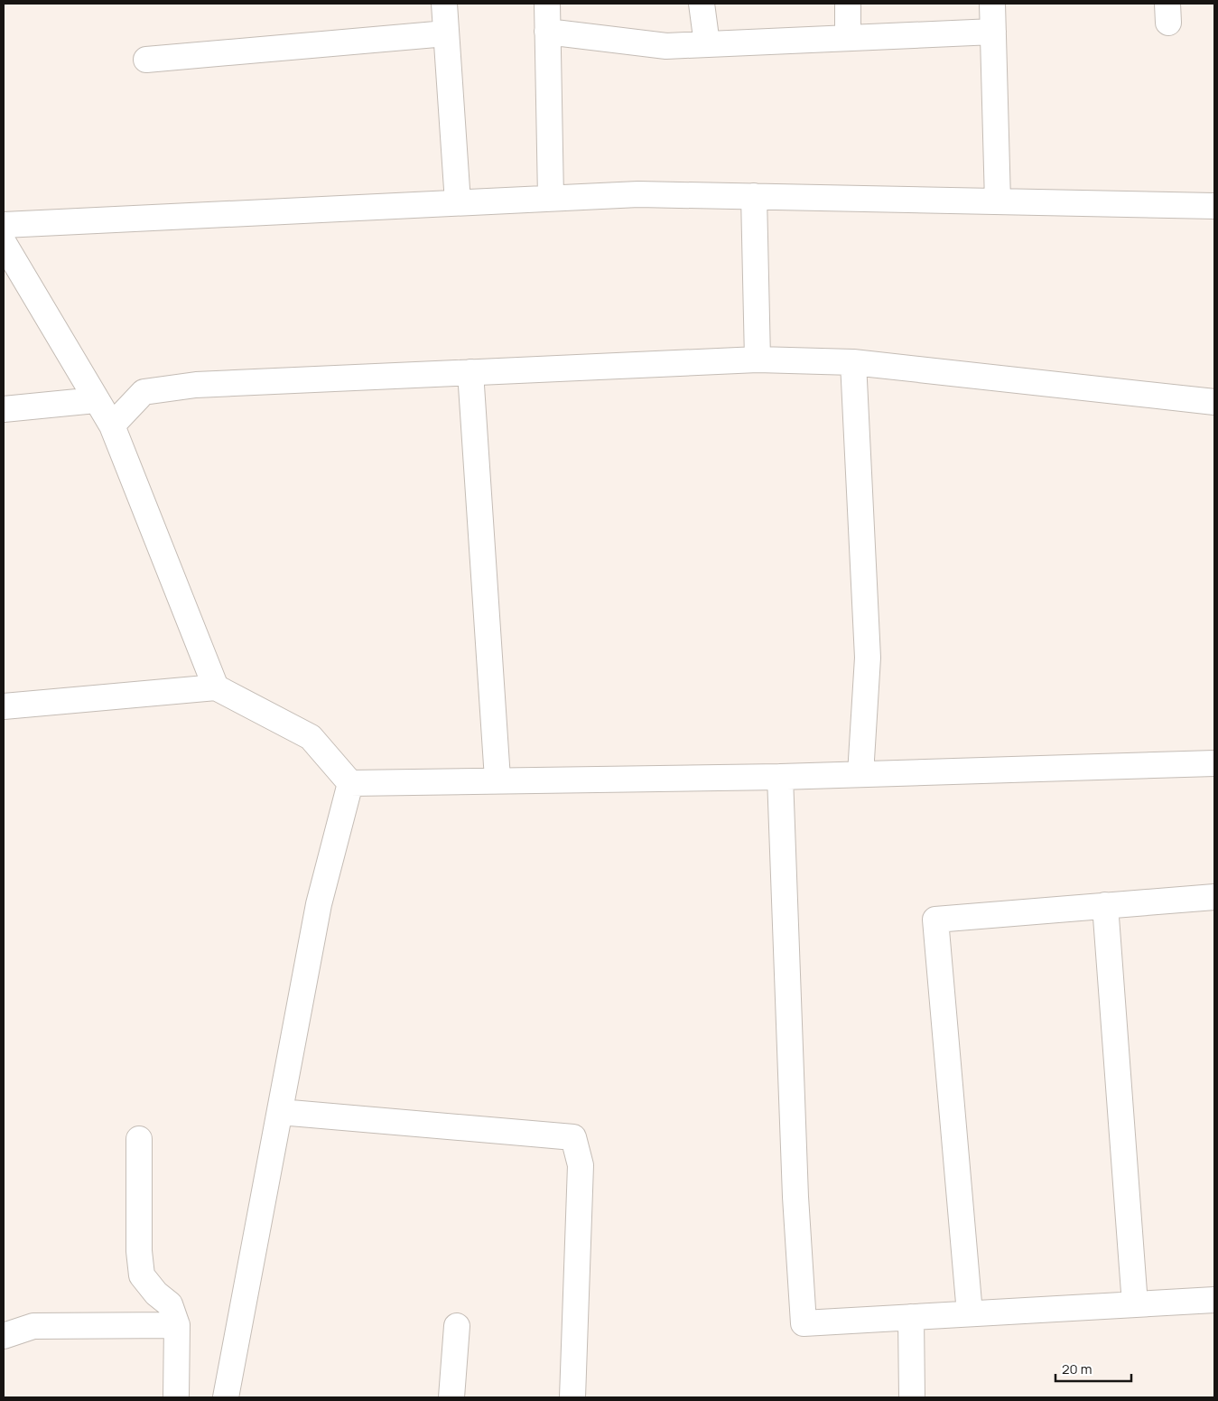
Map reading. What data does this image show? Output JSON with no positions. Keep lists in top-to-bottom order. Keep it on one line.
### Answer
{"scale_bar":"20 m"}
